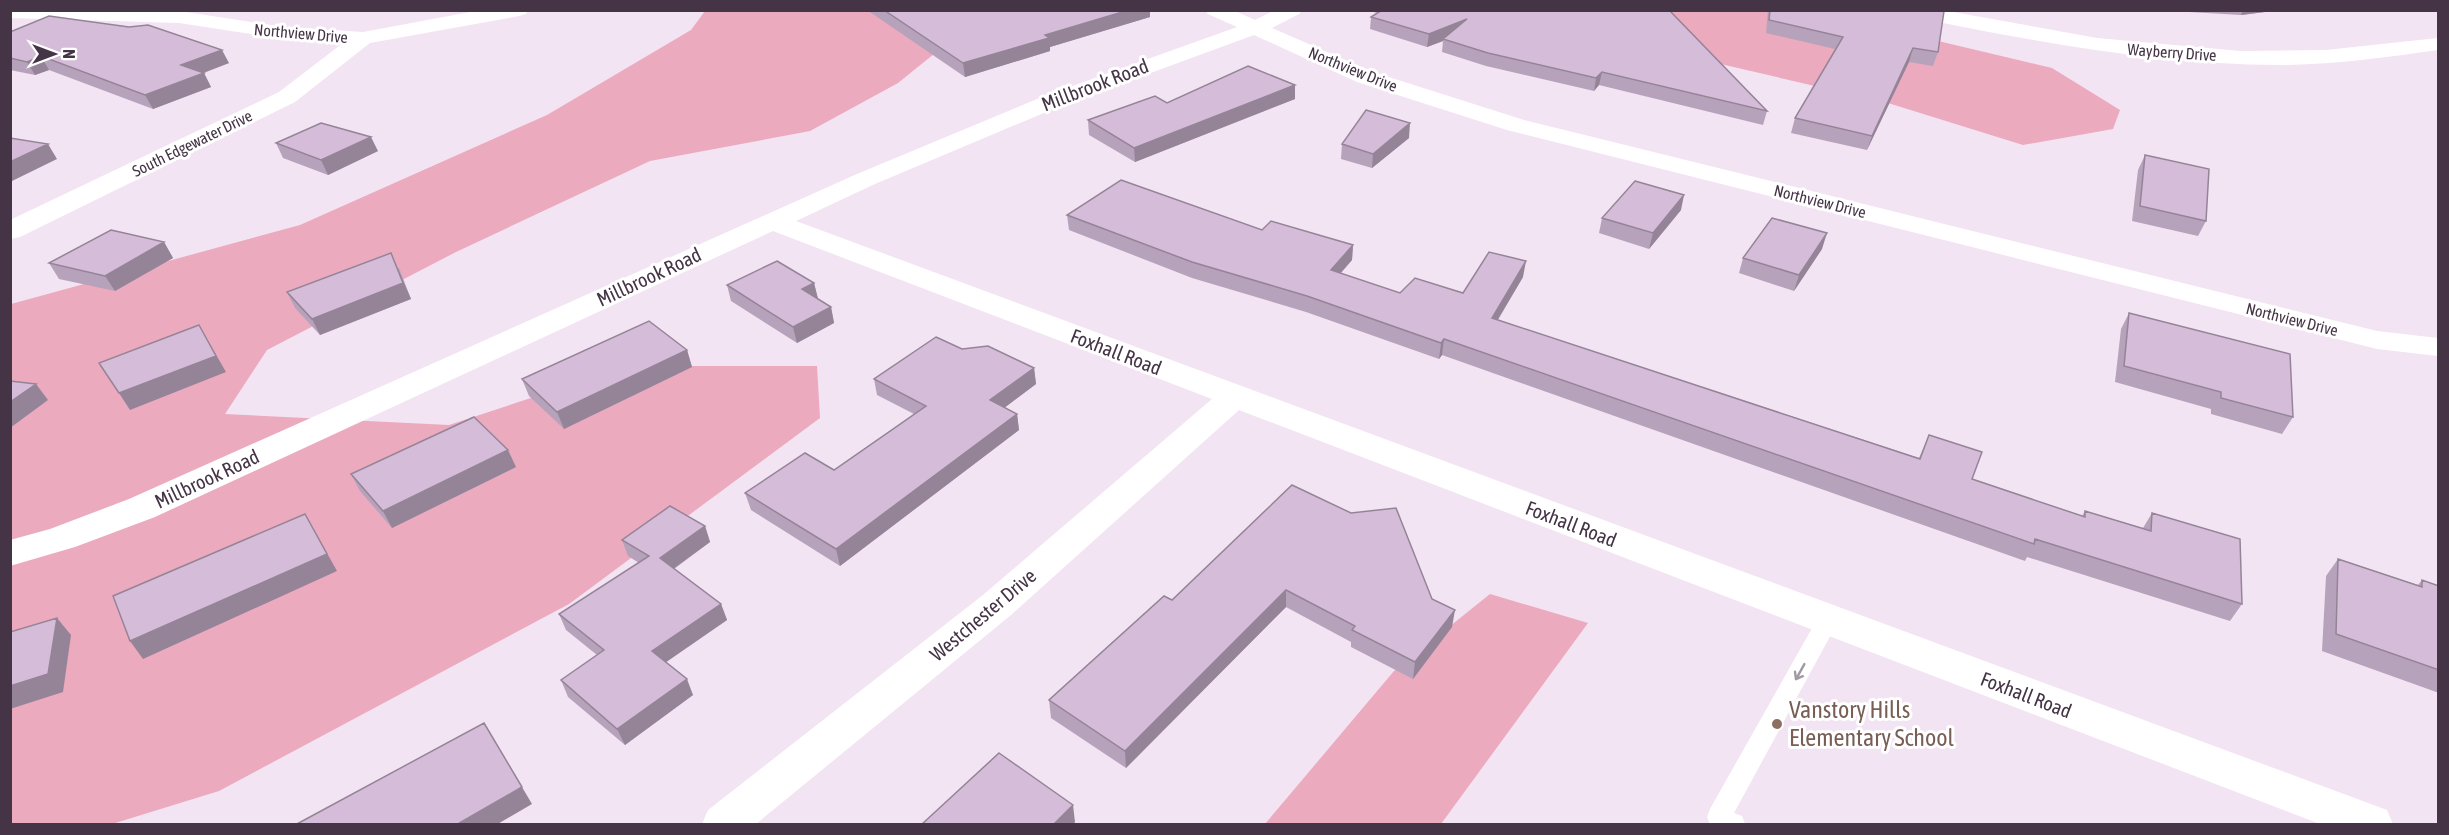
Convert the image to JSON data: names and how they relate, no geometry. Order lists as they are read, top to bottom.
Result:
{
  "streets": {
    "street": [
      "Northview Drive",
      "Wayberry Drive",
      "Millbrook Road",
      "South Edgewater Drive",
      "Foxhall Road",
      "Westchester Drive"
    ]
  },
  "crossings": [
    ["Northview Drive", "Millbrook Road"],
    ["Northview Drive", "South Edgewater Drive"],
    ["Millbrook Road", "Foxhall Road"],
    ["Foxhall Road", "Westchester Drive"]
  ],
  "places": ["Vanstory Hills Elementary School"],
  "north": "right"
}
